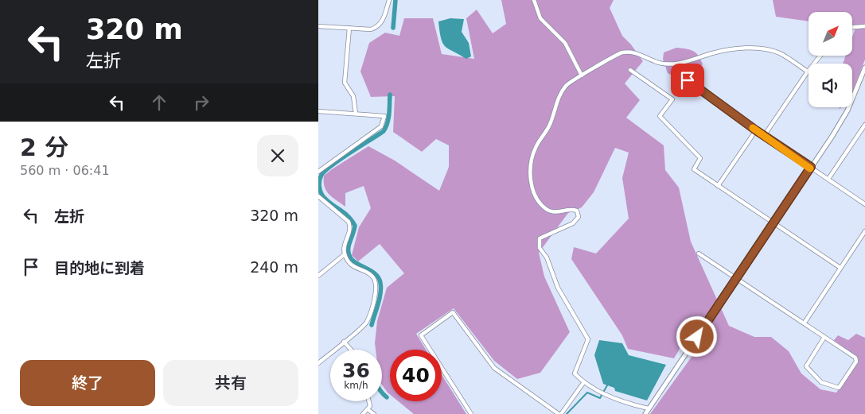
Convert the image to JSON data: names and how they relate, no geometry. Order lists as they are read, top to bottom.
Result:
{
  "north": "top right",
  "page": {
    "turn": ["320 m", "左折"],
    "heading": ["2 分", "560 m · 06:41"],
    "list": [
      {
        "name": "左折",
        "value": "320 m"
      },
      {
        "name": "目的地に到着",
        "value": "240 m"
      }
    ],
    "speed": "36 km/h",
    "limit": "40",
    "buttons": ["終了", "共有"]
  }
}
